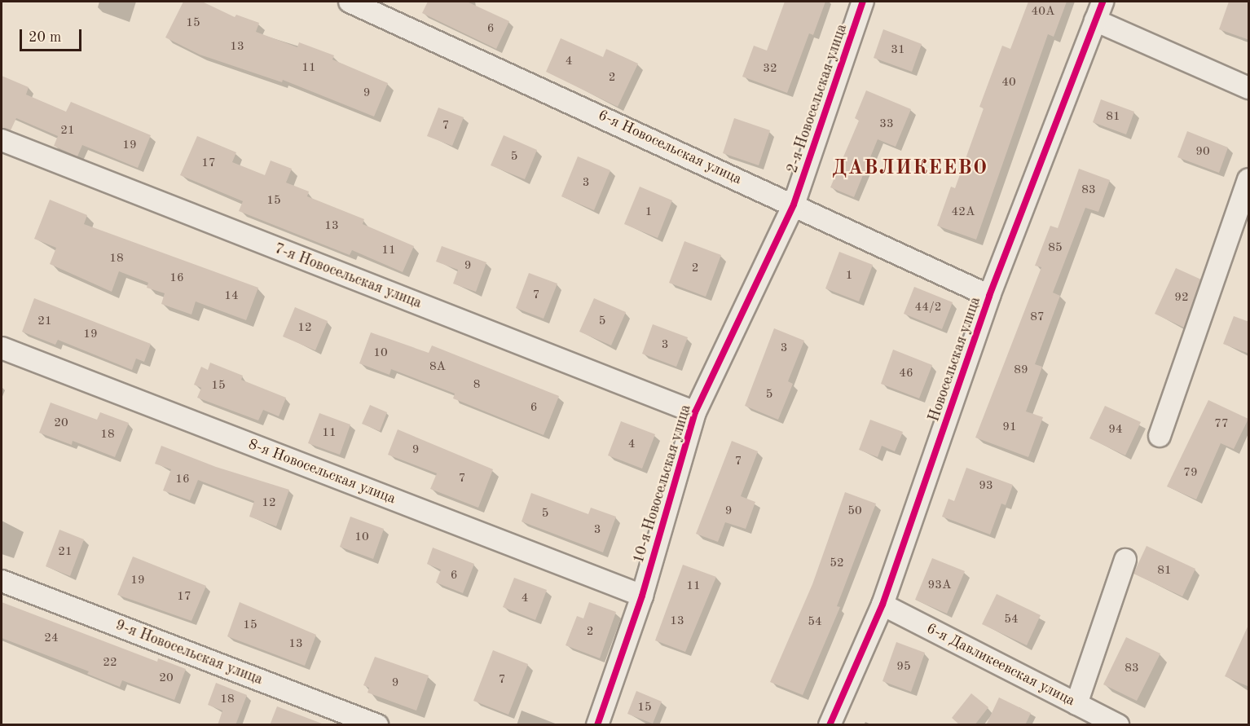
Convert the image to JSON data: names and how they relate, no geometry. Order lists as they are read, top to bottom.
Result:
{
  "streets": {
    "street": [
      "2-я Новосельская улица",
      "6-я Новосельская улица",
      "7-я Новосельская улица",
      "Новосельская улица",
      "8-я Новосельская улица",
      "10-я Новосельская улица",
      "9-я Новосельская улица",
      "6-я Давликеевская улица"
    ]
  },
  "crossings": [
    ["2-я Новосельская улица", "6-я Новосельская улица"],
    ["2-я Новосельская улица", "10-я Новосельская улица"],
    ["6-я Новосельская улица", "Новосельская улица"],
    ["6-я Новосельская улица", "10-я Новосельская улица"],
    ["7-я Новосельская улица", "10-я Новосельская улица"],
    ["Новосельская улица", "6-я Давликеевская улица"],
    ["8-я Новосельская улица", "10-я Новосельская улица"]
  ],
  "districts": ["ДАВЛИКЕЕВО"],
  "house_numbers": [
    "40А",
    "15",
    "6",
    "13",
    "31",
    "4",
    "11",
    "32",
    "2",
    "40",
    "9",
    "81",
    "33",
    "7",
    "21",
    "19",
    "90",
    "5",
    "17",
    "3",
    "83",
    "15",
    "1",
    "42А",
    "13",
    "85",
    "11",
    "18",
    "9",
    "2",
    "1",
    "16",
    "7",
    "14",
    "92",
    "44/2",
    "87",
    "21",
    "5",
    "12",
    "19",
    "3",
    "3",
    "10",
    "8А",
    "89",
    "46",
    "8",
    "15",
    "5",
    "6",
    "20",
    "77",
    "91",
    "94",
    "11",
    "18",
    "4",
    "9",
    "7",
    "79",
    "7",
    "16",
    "93",
    "12",
    "9",
    "50",
    "5",
    "3",
    "10",
    "21",
    "52",
    "81",
    "6",
    "19",
    "93А",
    "11",
    "17",
    "4",
    "54",
    "13",
    "54",
    "15",
    "2",
    "24",
    "13",
    "22",
    "95",
    "83",
    "20",
    "7",
    "9",
    "18",
    "15"
  ],
  "scale_bar": "20 m"
}
